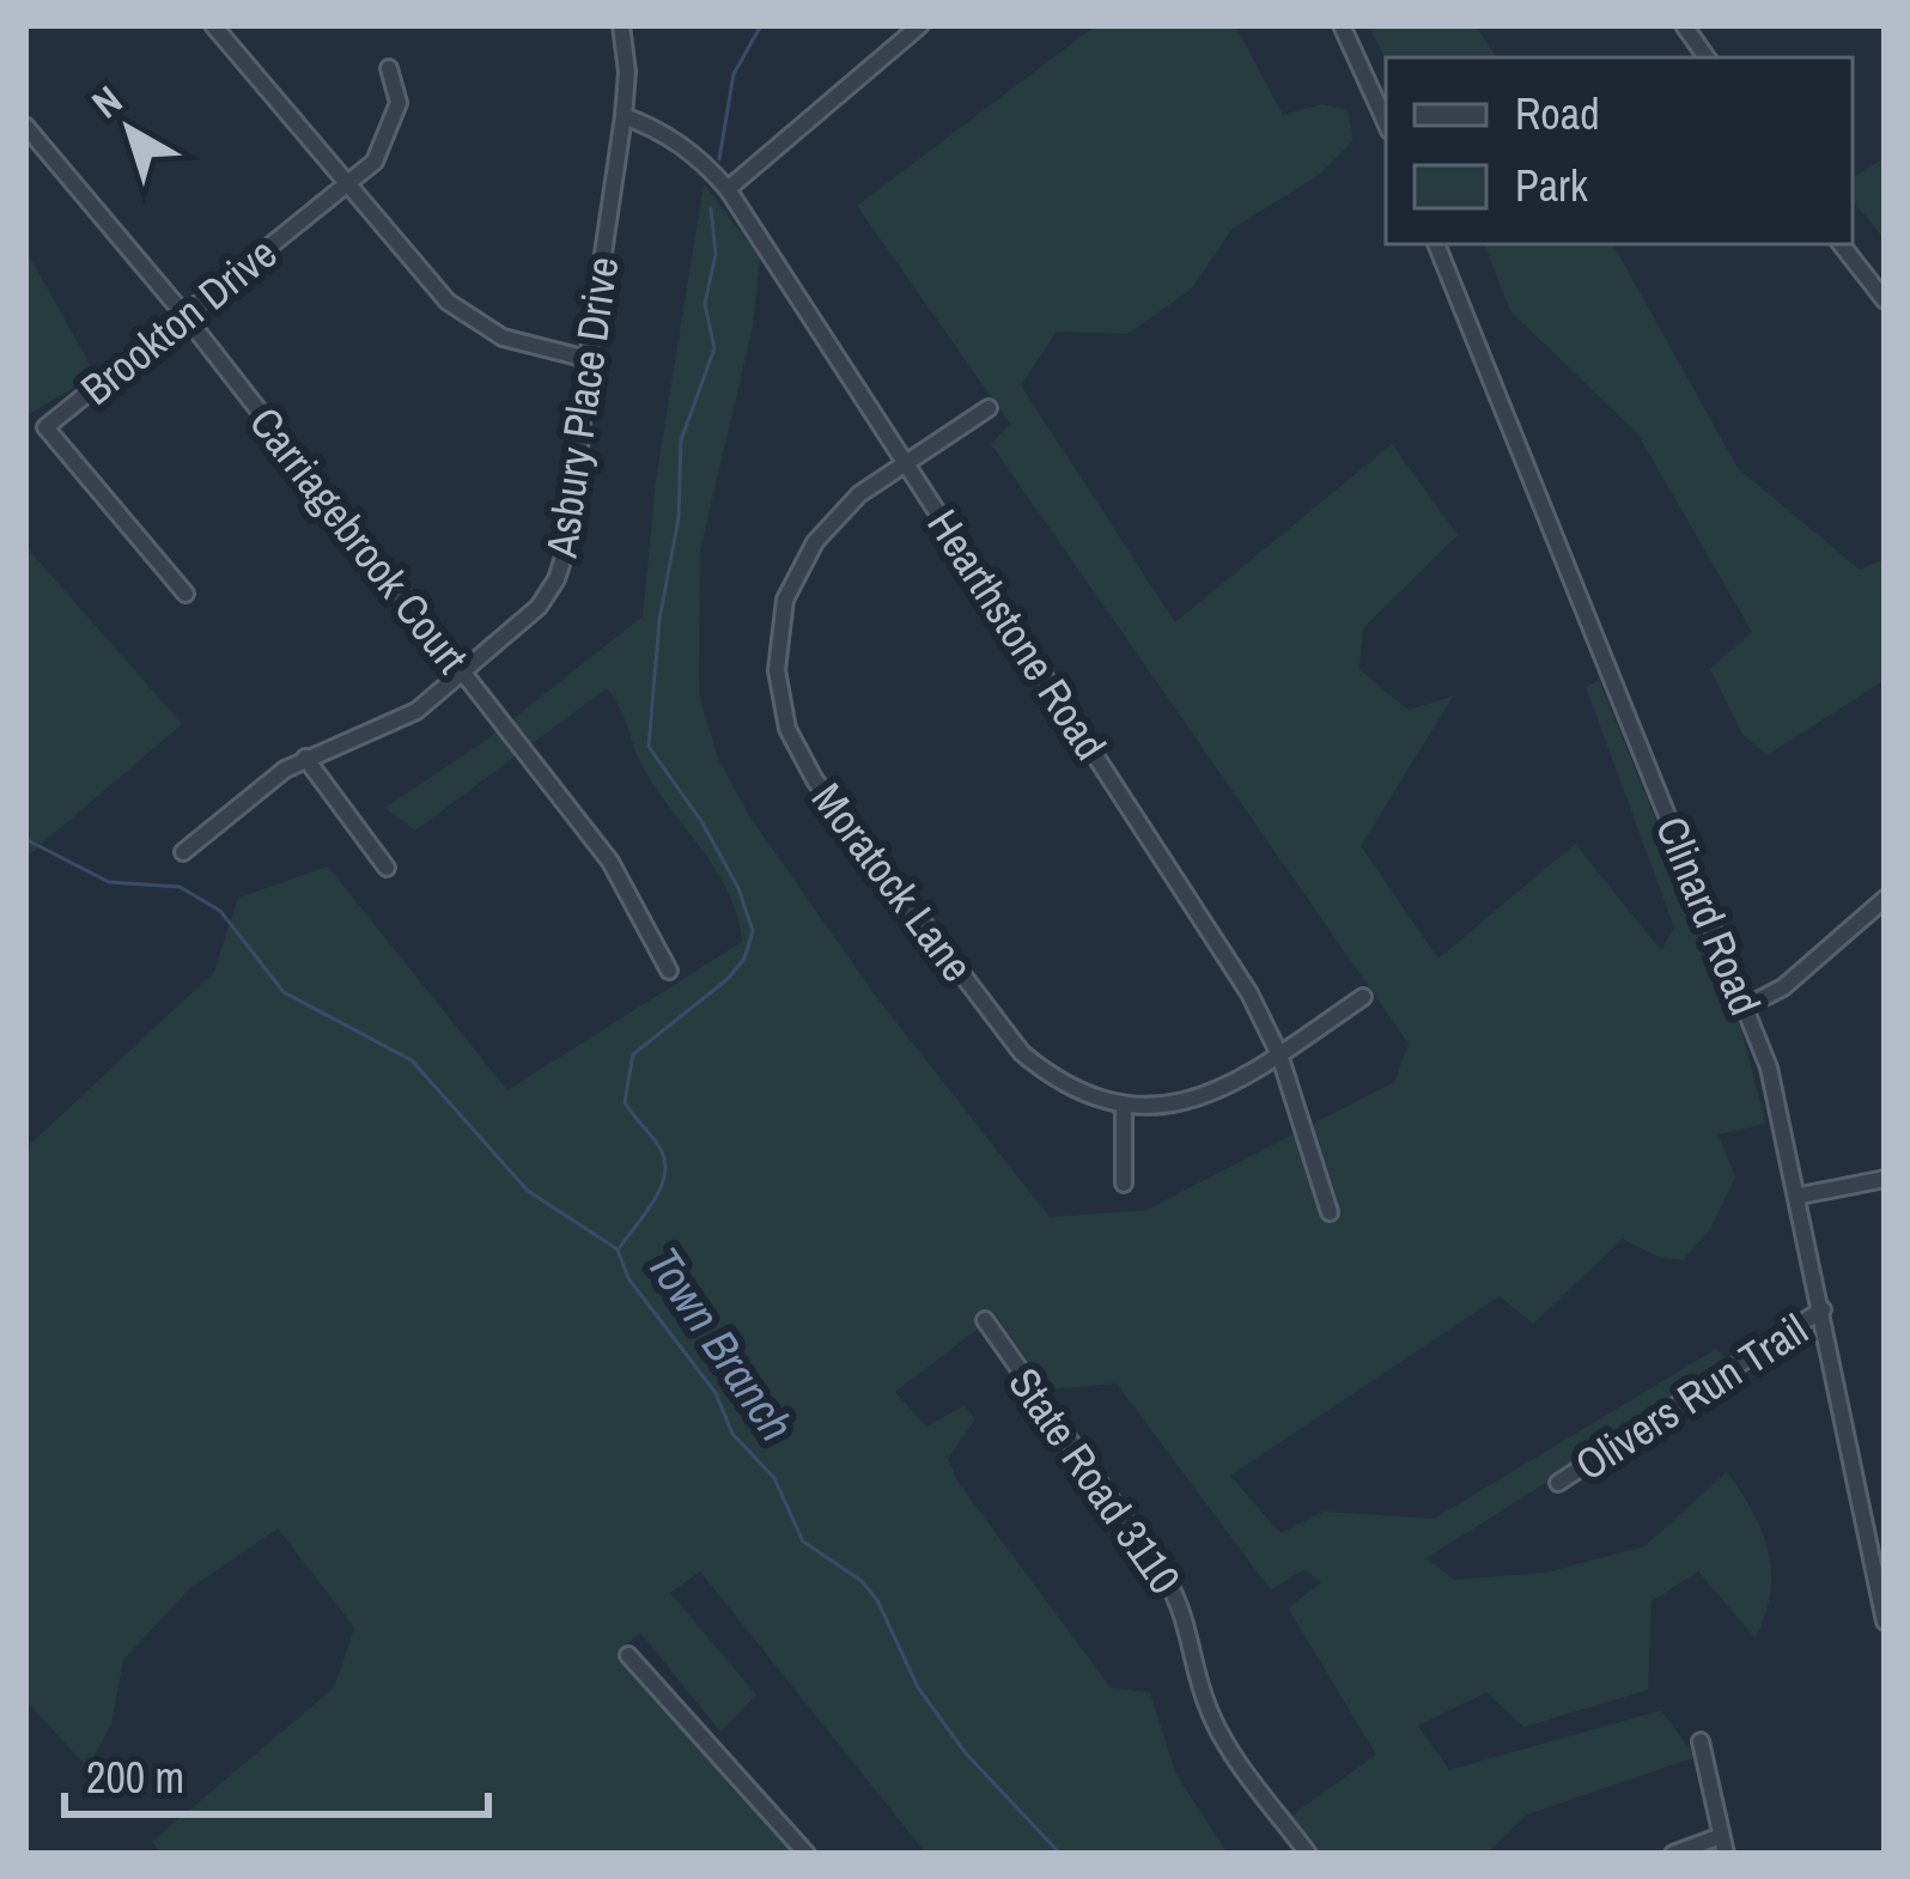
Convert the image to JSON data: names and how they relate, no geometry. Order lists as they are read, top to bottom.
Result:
{
  "streets": {
    "street": [
      "Brookton Drive",
      "Asbury Place Drive",
      "Carriagebrook Court",
      "Hearthstone Road",
      "Moratock Lane",
      "Clinard Road",
      "Olivers Run Trail",
      "State Road 3110"
    ]
  },
  "crossings": [
    ["Brookton Drive", "Carriagebrook Court"],
    ["Asbury Place Drive", "Carriagebrook Court"],
    ["Asbury Place Drive", "Hearthstone Road"],
    ["Hearthstone Road", "Moratock Lane"],
    ["Clinard Road", "Olivers Run Trail"]
  ],
  "water": ["Town Branch"],
  "legend": ["Road", "Park"],
  "scale_bar": "200 m",
  "north": "top left"
}
